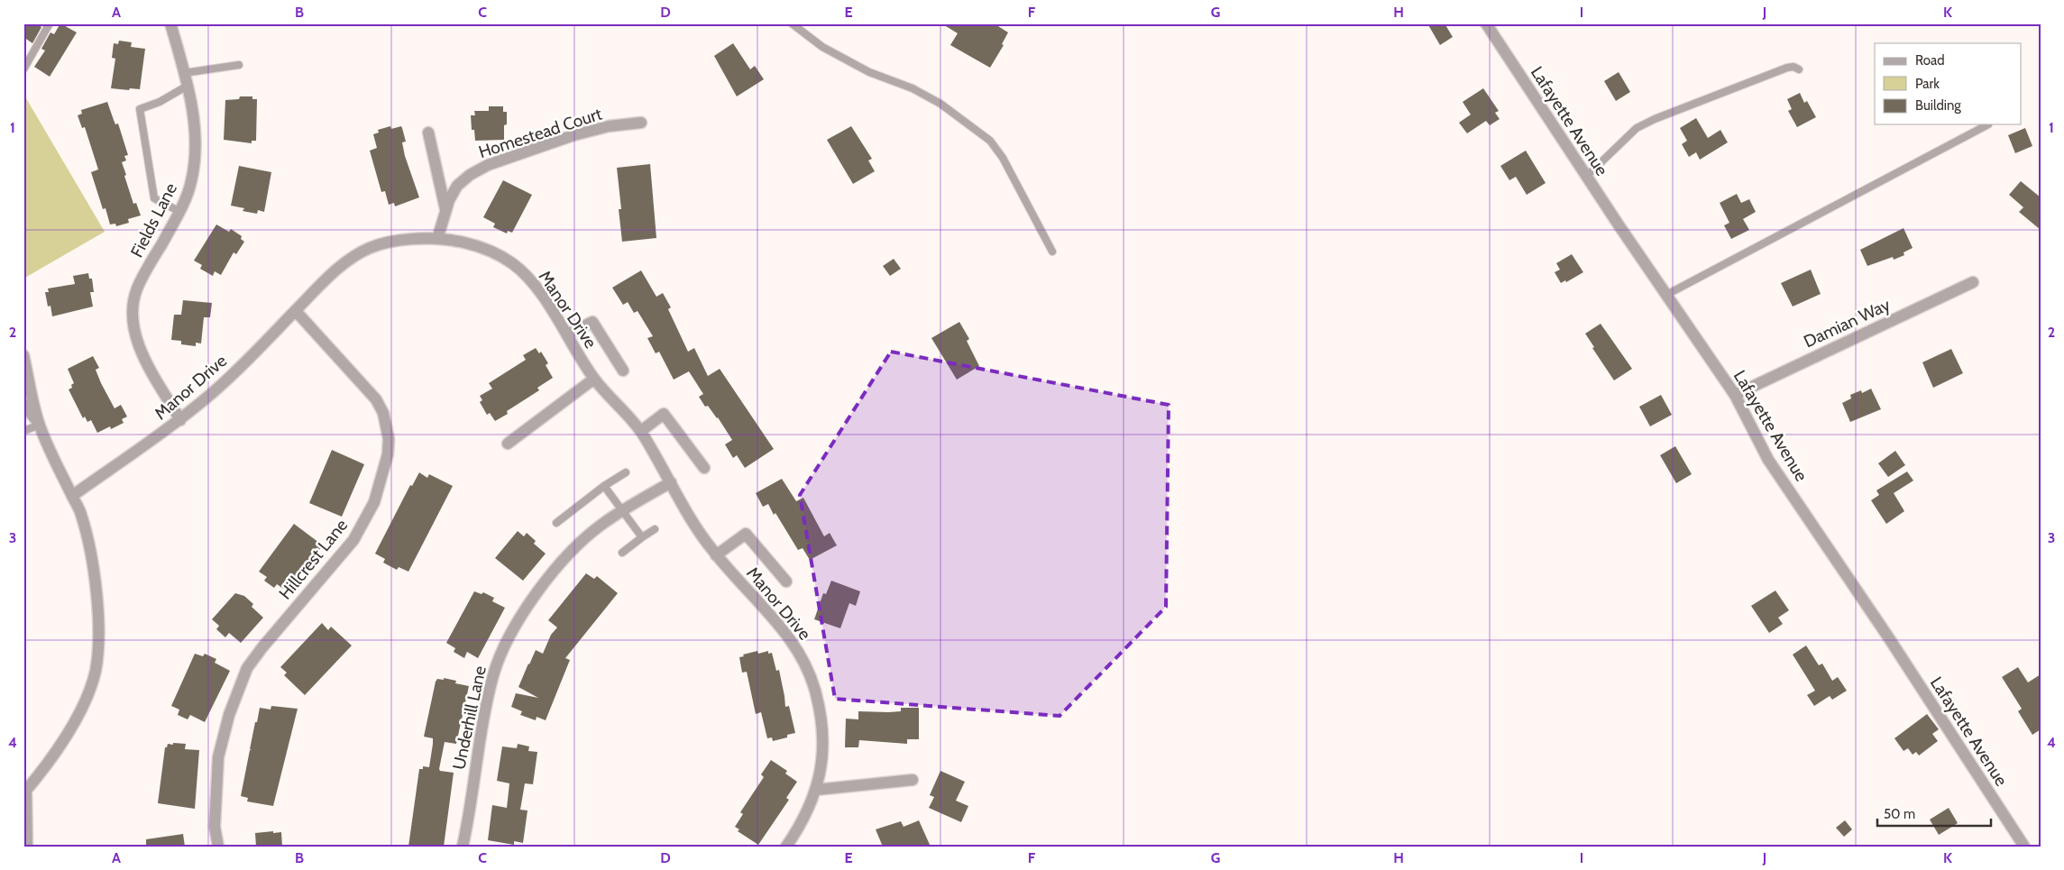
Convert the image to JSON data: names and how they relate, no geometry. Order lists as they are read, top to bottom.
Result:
{
  "streets": {
    "street": [
      "Lafayette Avenue",
      "Homestead Court",
      "Fields Lane",
      "Manor Drive",
      "Damian Way",
      "Hillcrest Lane",
      "Underhill Lane"
    ]
  },
  "crossings": [
    ["Lafayette Avenue", "Damian Way"],
    ["Homestead Court", "Manor Drive"],
    ["Fields Lane", "Manor Drive"],
    ["Manor Drive", "Hillcrest Lane"],
    ["Manor Drive", "Underhill Lane"]
  ],
  "legend": ["Road", "Park", "Building"],
  "scale_bar": "50 m",
  "grid": {
    "columns": [
      "A",
      "B",
      "C",
      "D",
      "E",
      "F",
      "G",
      "H",
      "I",
      "J",
      "K"
    ],
    "rows": [
      "1",
      "2",
      "3",
      "4"
    ]
  }
}
